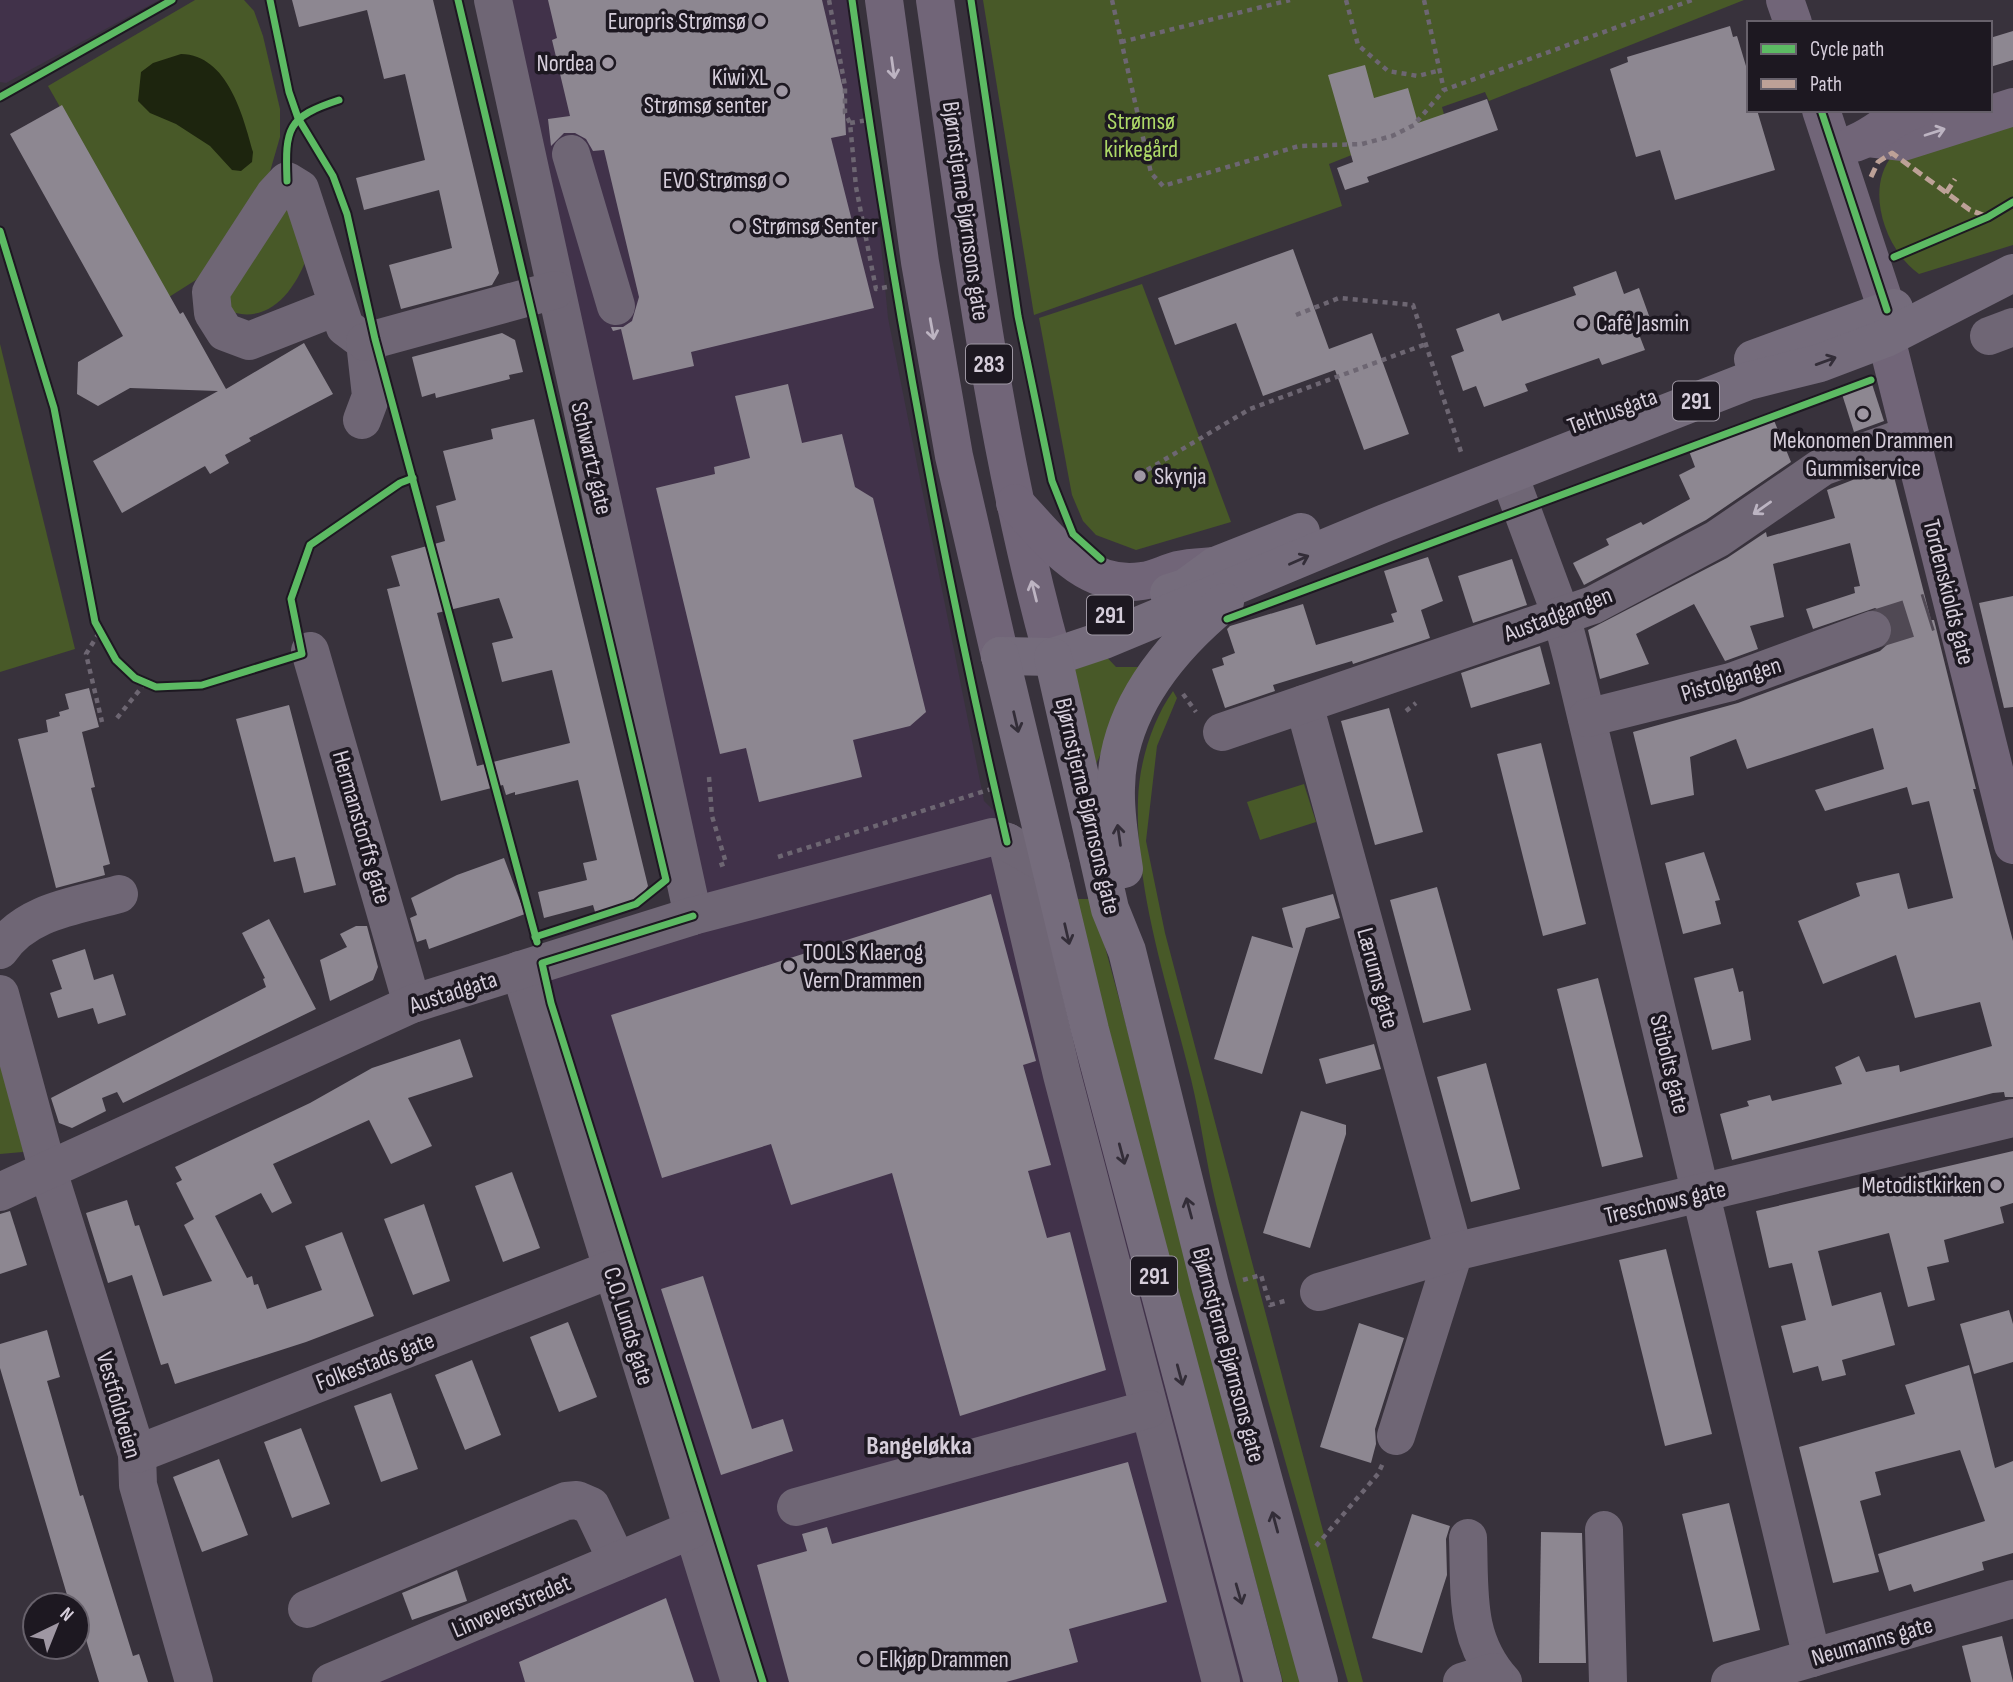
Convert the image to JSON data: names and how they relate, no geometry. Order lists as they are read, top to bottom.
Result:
{
  "streets": {
    "highway": ["Bjørnstjerne Bjørnsons gate", "291", "Telthusgata"],
    "main road": ["283", "Tordenskiolds gate"],
    "street": [
      "Schwartz gate",
      "Austadgangen",
      "Pistolgangen",
      "Hermanstorffs gate",
      "Lærums gate",
      "Austadgata",
      "Stibolts gate",
      "Treschows gate",
      "C.O. Lunds gate",
      "Folkestads gate",
      "Vestfoldveien",
      "Linveverstredet",
      "Neumanns gate"
    ]
  },
  "crossings": [
    ["Bjørnstjerne Bjørnsons gate", "Telthusgata"],
    ["Bjørnstjerne Bjørnsons gate", "Austadgata"],
    ["Telthusgata", "Tordenskiolds gate"],
    ["Telthusgata", "Stibolts gate"],
    ["Schwartz gate", "Austadgata"],
    ["Tordenskiolds gate", "Austadgangen"],
    ["Austadgangen", "Lærums gate"],
    ["Austadgangen", "Stibolts gate"],
    ["Pistolgangen", "Stibolts gate"],
    ["Hermanstorffs gate", "Austadgata"],
    ["Lærums gate", "Treschows gate"],
    ["Austadgata", "C.O. Lunds gate"],
    ["Austadgata", "Vestfoldveien"],
    ["Stibolts gate", "Treschows gate"],
    ["Stibolts gate", "Neumanns gate"],
    ["C.O. Lunds gate", "Folkestads gate"],
    ["C.O. Lunds gate", "Linveverstredet"],
    ["Folkestads gate", "Vestfoldveien"]
  ],
  "one_way": ["Austadgangen"],
  "districts": ["Bangeløkka"],
  "parks": ["Strømsø kirkegård"],
  "places": [
    "Europris Strømsø",
    "Nordea",
    "Kiwi XL Strømsø senter",
    "EVO Strømsø",
    "Strømsø Senter",
    "Café Jasmin",
    "Mekonomen Drammen Gummiservice",
    "Skynja",
    "TOOLS Klaer og Vern Drammen",
    "Metodistkirken",
    "Elkjøp Drammen"
  ],
  "legend": ["Cycle path", "Path"],
  "north": "top right"
}
